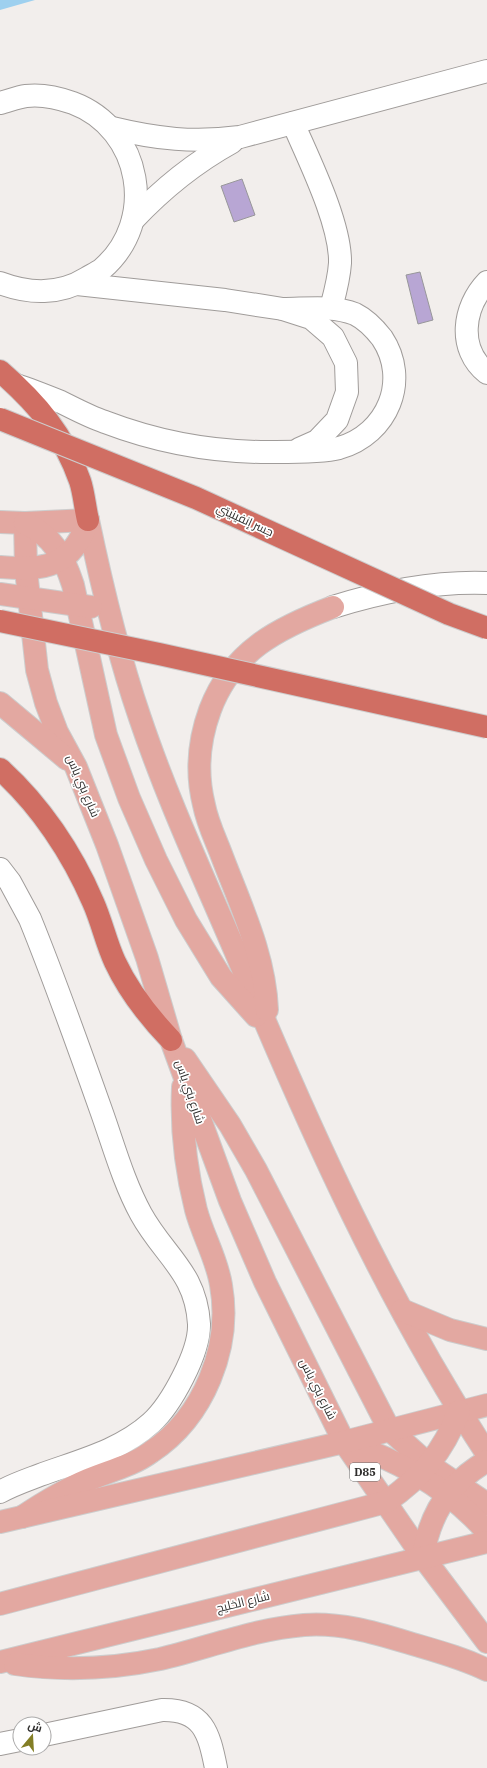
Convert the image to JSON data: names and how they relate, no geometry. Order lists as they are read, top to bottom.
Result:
{
  "streets": {
    "highway": ["جسر إنفينيتي"],
    "main road": ["شارع بني ياس", "D85", "شارع الخليج"]
  },
  "crossings": [
    ["شارع بني ياس", "شارع الخليج"]
  ],
  "north": "top"
}
